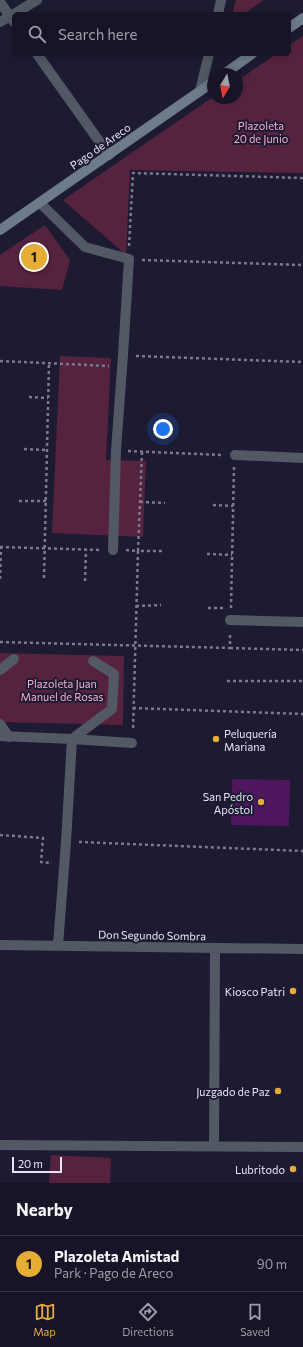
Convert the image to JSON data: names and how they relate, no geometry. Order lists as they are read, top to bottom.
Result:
{
  "streets": {
    "street": ["Pago de Areco", "Don Segundo Sombra"]
  },
  "parks": ["Plazoleta 20 de Junio", "Plazoleta Juan Manuel de Rosas"],
  "places": [
    "Peluquería Mariana",
    "San Pedro Apóstol",
    "Kiosco Patri",
    "Juzgado de Paz",
    "Lubritodo"
  ],
  "scale_bar": "20 m",
  "north": "bottom",
  "page": {
    "search": "Search here",
    "pins": "1",
    "scale": "20 m",
    "heading": "Nearby",
    "list": [
      {
        "mark": "1",
        "name": "Plazoleta Amistad",
        "note": "Park · Pago de Areco",
        "value": "90 m"
      }
    ],
    "nav": ["Map", "Directions", "Saved"]
  }
}
